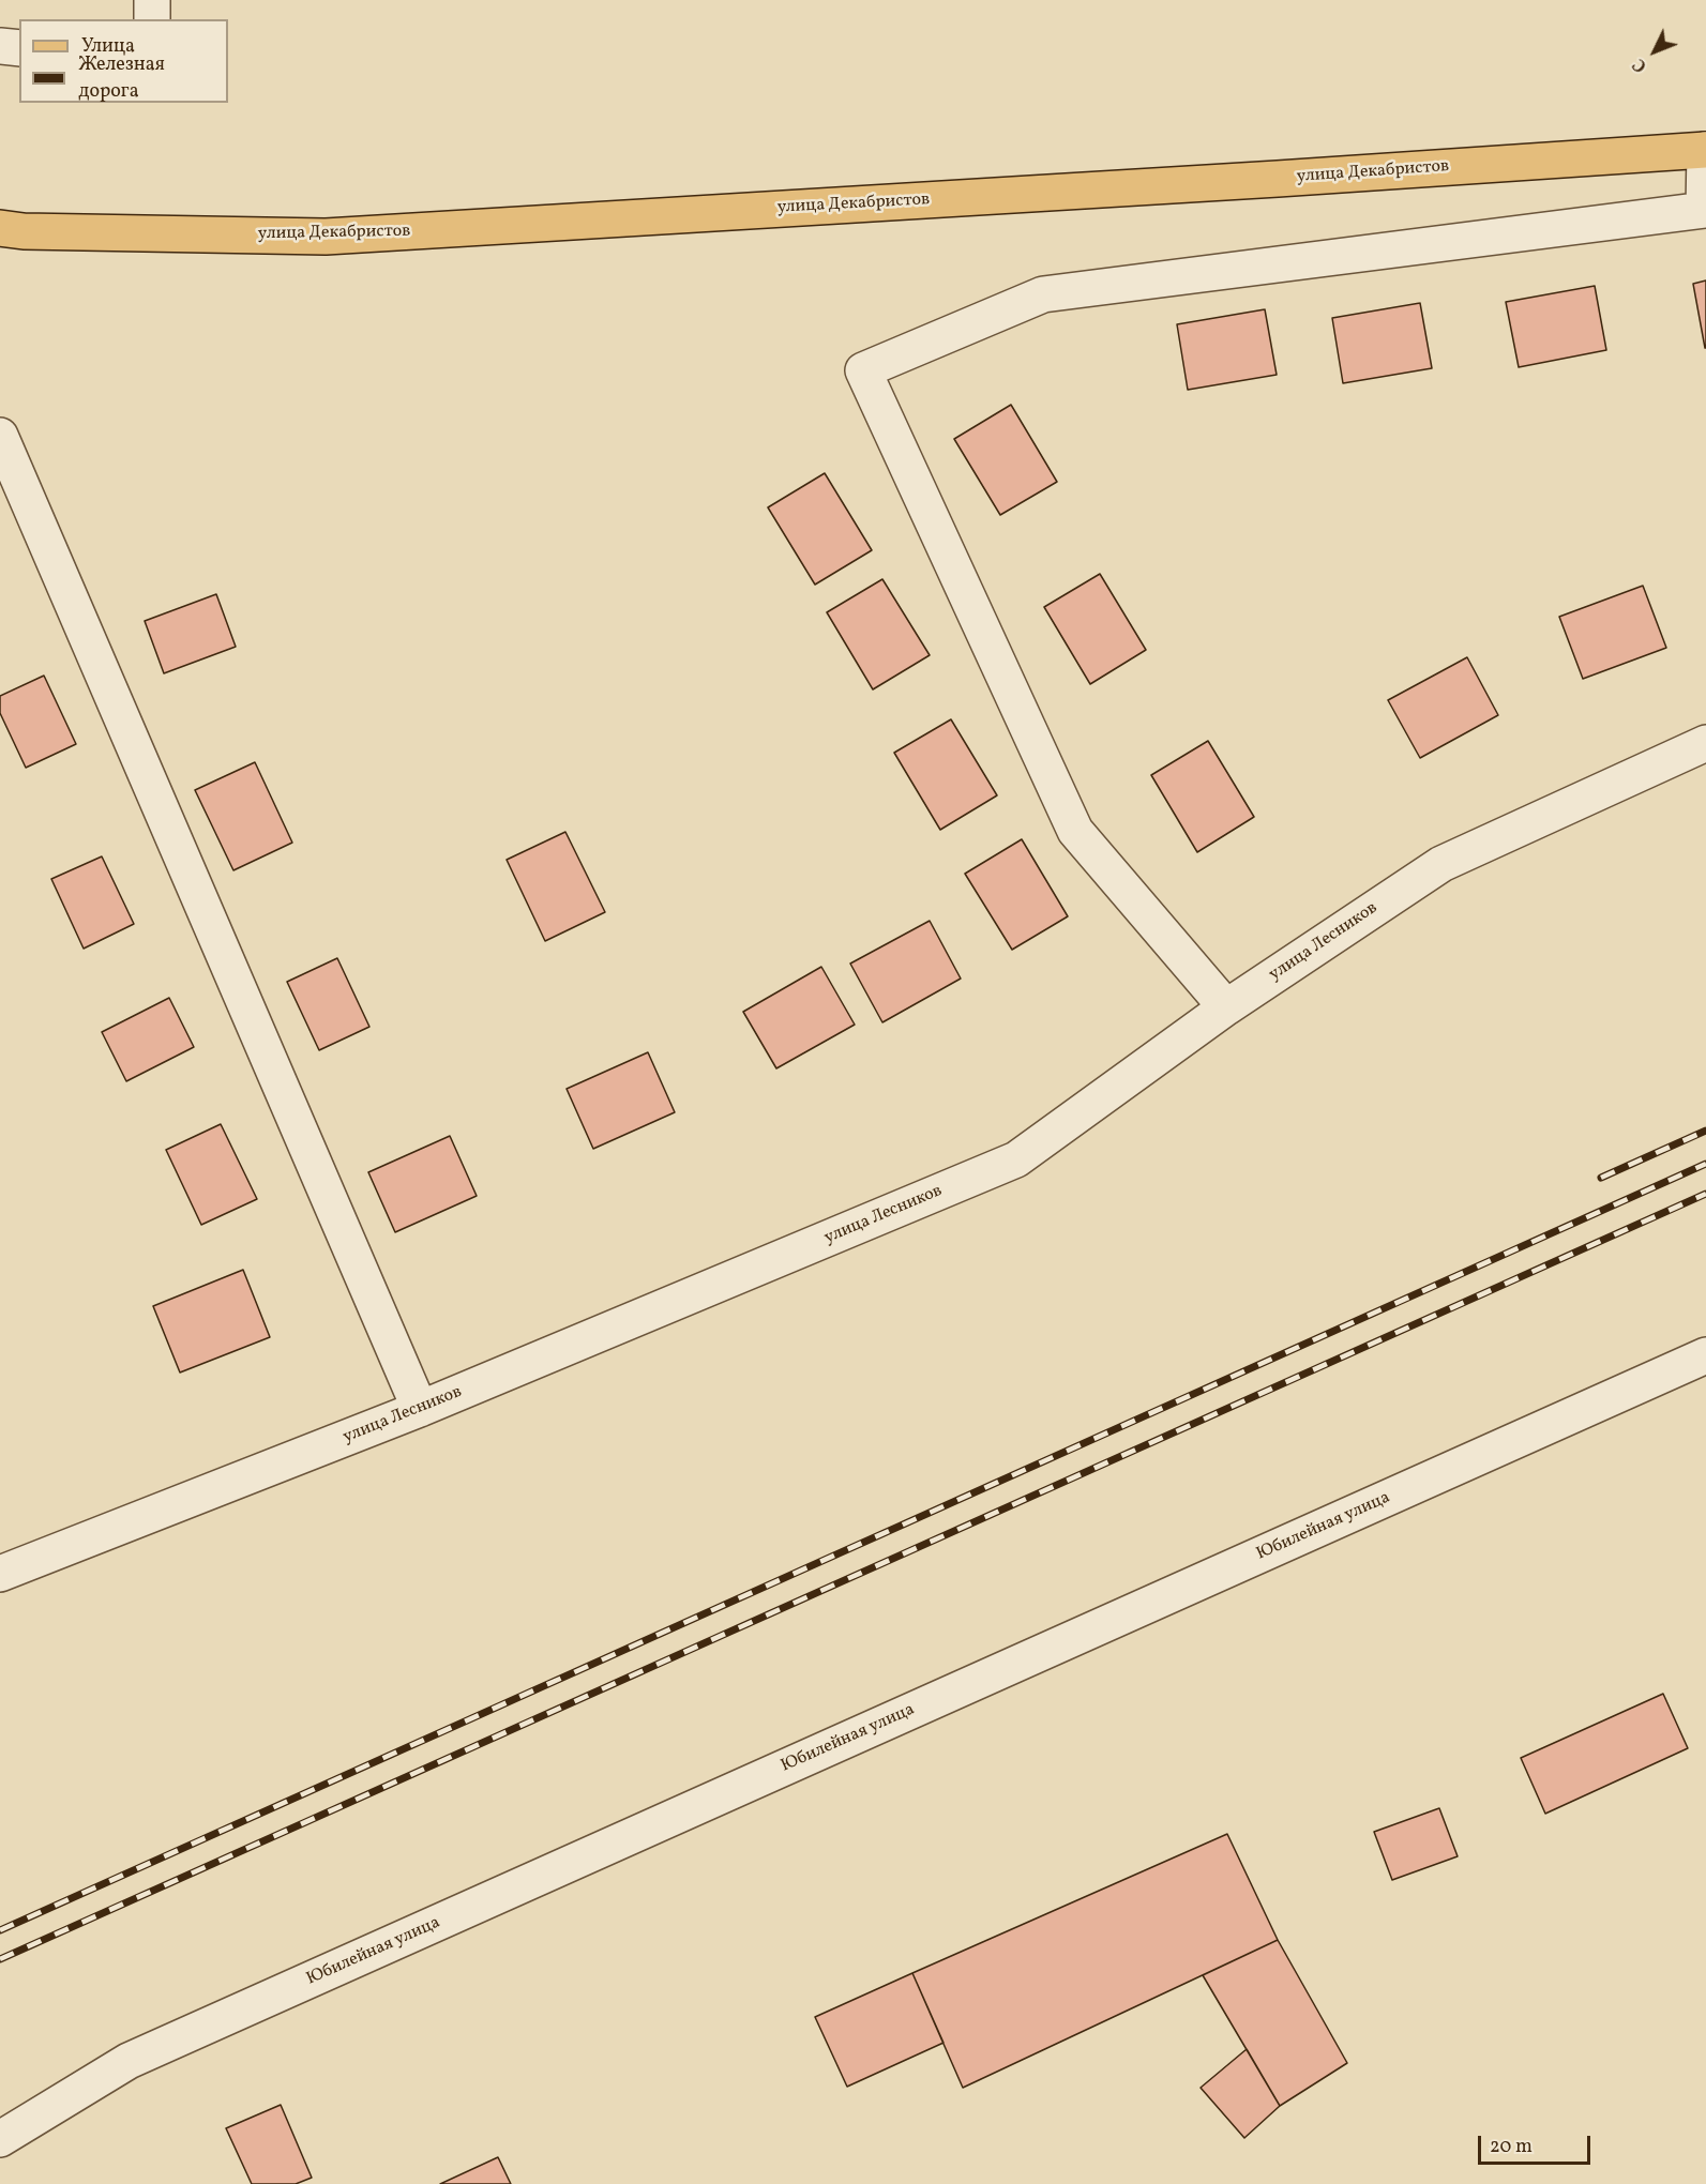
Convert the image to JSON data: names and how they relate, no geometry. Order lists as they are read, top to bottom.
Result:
{
  "streets": {
    "main road": ["улица Декабристов"],
    "street": ["улица Лесников", "Юбилейная улица"]
  },
  "legend": ["Улица", "Железная дорога"],
  "scale_bar": "20 m",
  "north": "bottom left"
}
